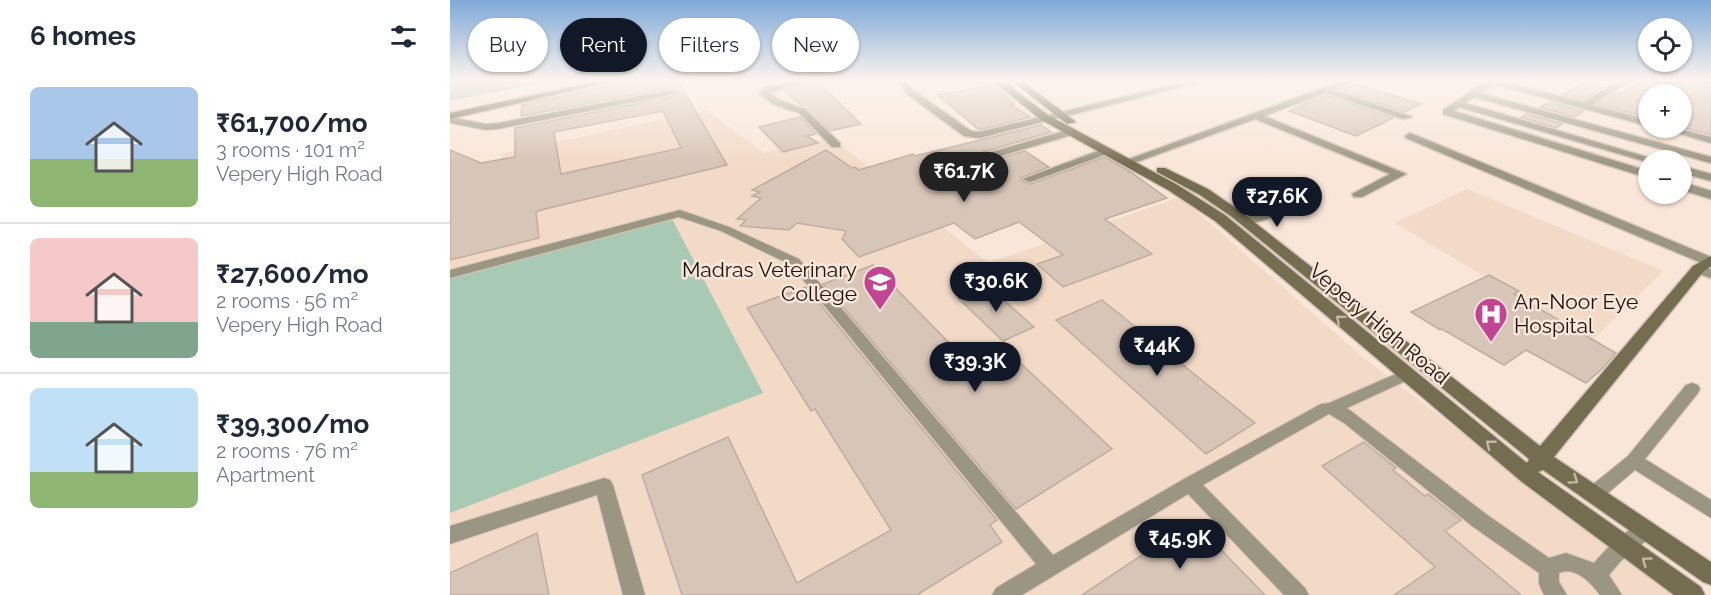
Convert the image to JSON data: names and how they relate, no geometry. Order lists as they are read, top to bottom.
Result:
{
  "streets": {
    "main road": ["Vepery High Road"]
  },
  "places": {
    "school or university": ["Madras Veterinary College"],
    "hospital": ["An-Noor Eye Hospital"]
  },
  "page": {
    "heading": "6 homes",
    "map_buttons": ["+", "−"],
    "chip": [
      "Buy",
      "Rent",
      "Filters",
      "New"
    ],
    "list": [
      {
        "name": "₹61,700/mo",
        "note": "3 rooms · 101 m² · Vepery High Road"
      },
      {
        "name": "₹27,600/mo",
        "note": "2 rooms · 56 m² · Vepery High Road"
      },
      {
        "name": "₹39,300/mo",
        "note": "2 rooms · 76 m² · Apartment"
      }
    ],
    "price": [
      "₹61.7K",
      "₹27.6K",
      "₹30.6K",
      "₹44K",
      "₹39.3K",
      "₹45.9K"
    ]
  }
}
